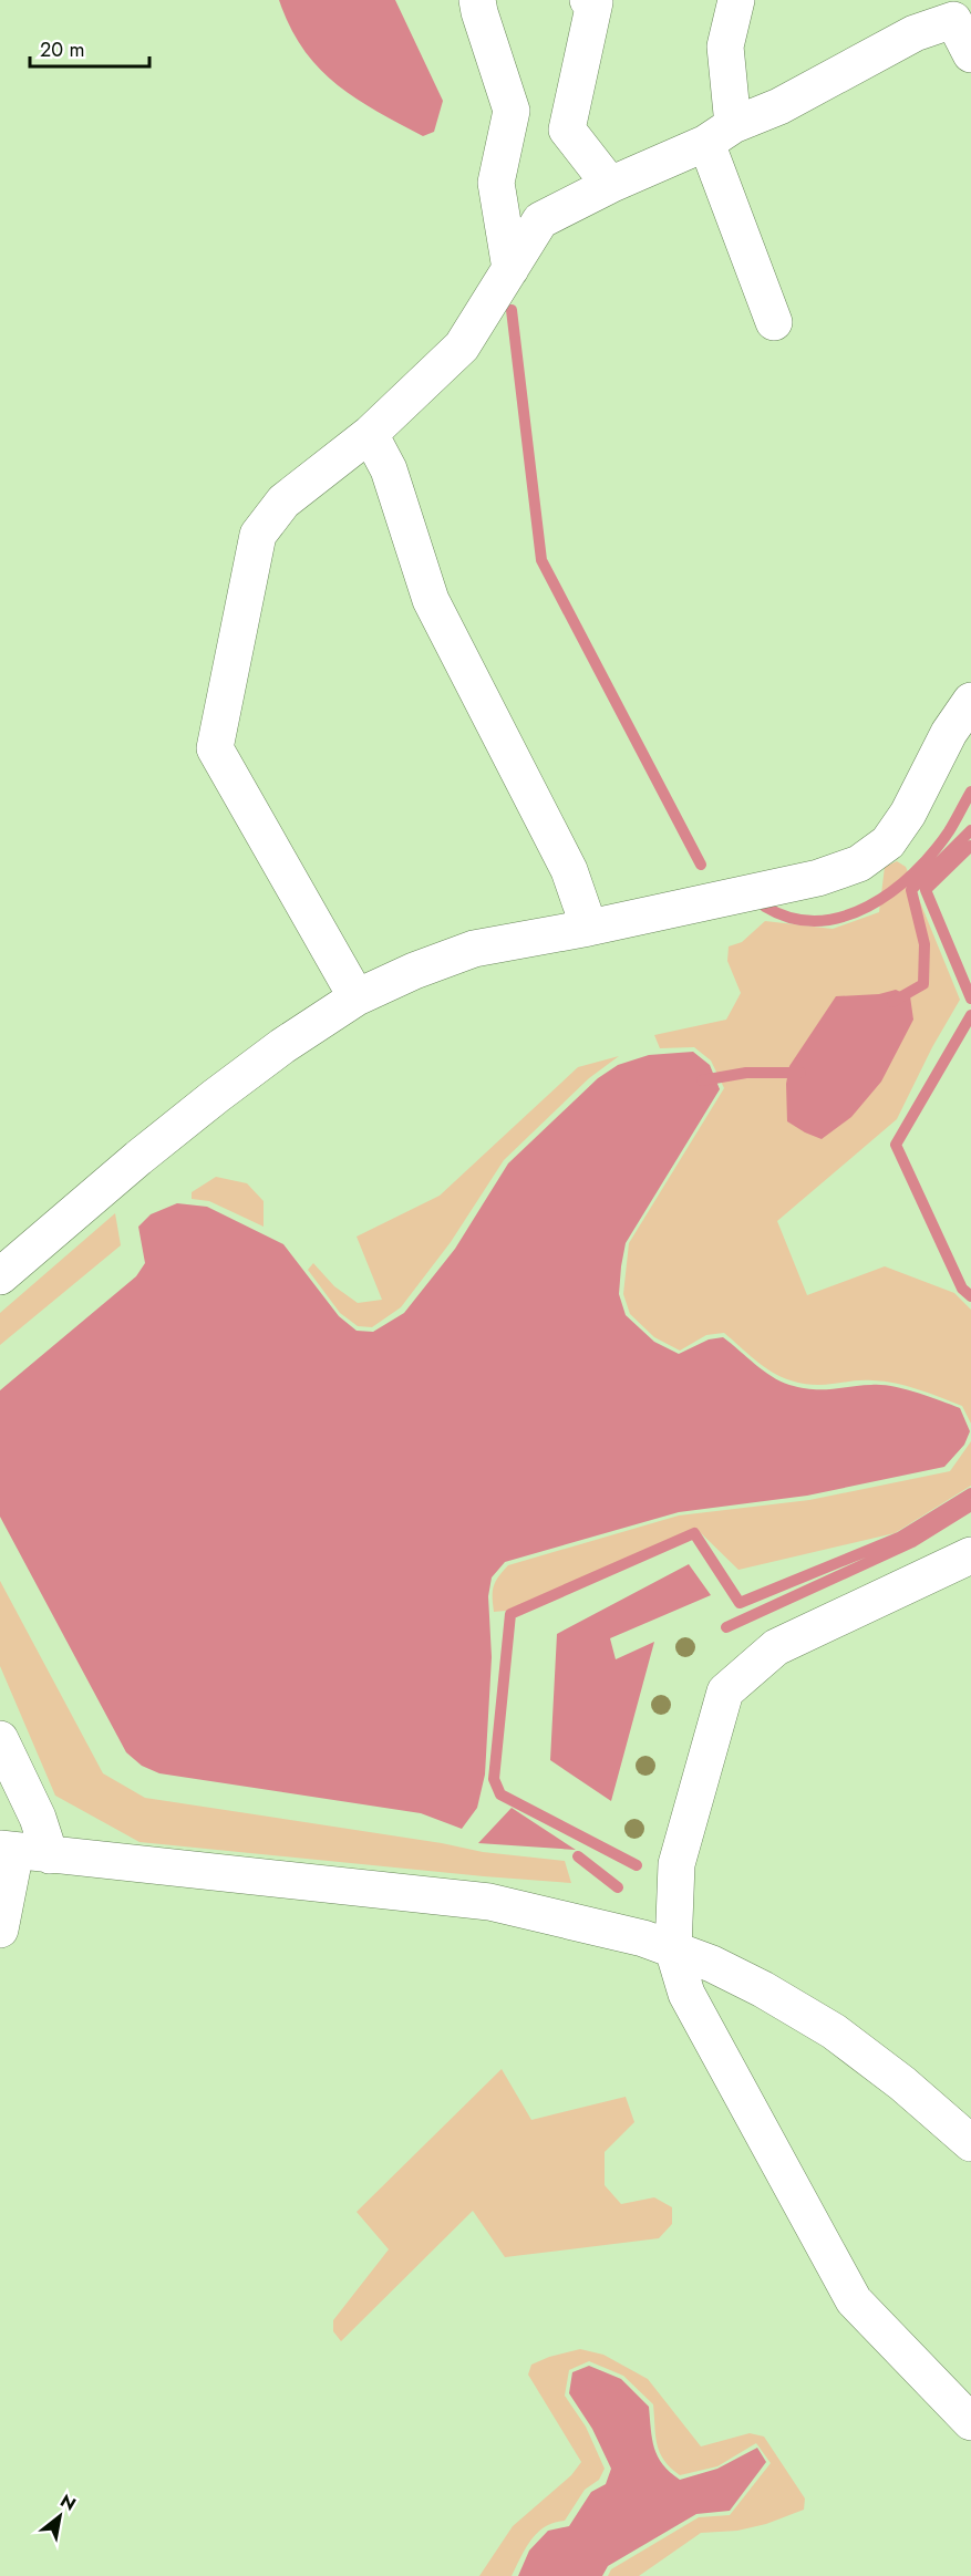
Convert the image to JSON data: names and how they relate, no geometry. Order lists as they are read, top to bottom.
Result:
{
  "scale_bar": "20 m",
  "north": "top right"
}
